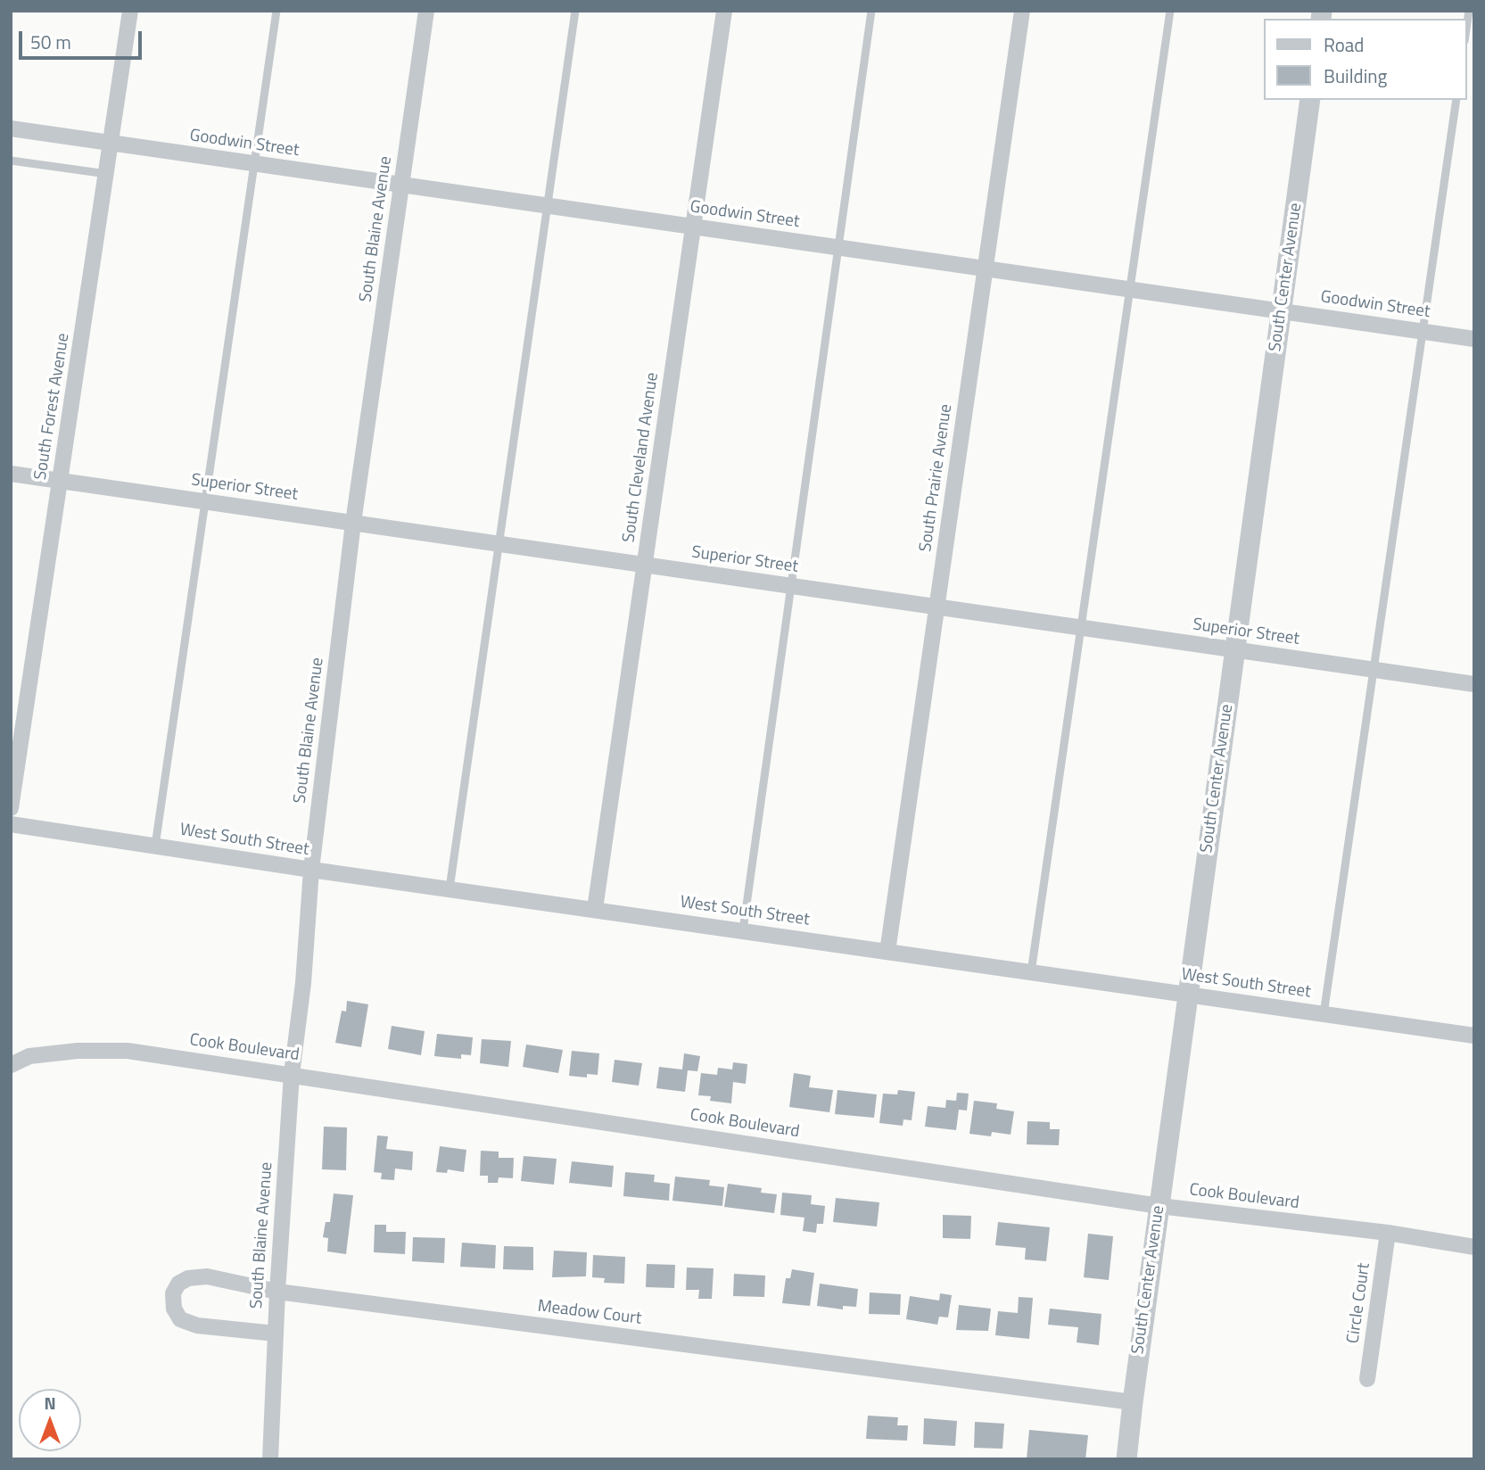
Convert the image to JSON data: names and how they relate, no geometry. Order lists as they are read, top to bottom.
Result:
{
  "streets": {
    "street": [
      "Goodwin Street",
      "South Blaine Avenue",
      "South Center Avenue",
      "South Forest Avenue",
      "South Cleveland Avenue",
      "South Prairie Avenue",
      "Superior Street",
      "West South Street",
      "Cook Boulevard",
      "Circle Court",
      "Meadow Court"
    ]
  },
  "crossings": [
    ["Goodwin Street", "South Blaine Avenue"],
    ["Goodwin Street", "South Center Avenue"],
    ["Goodwin Street", "South Forest Avenue"],
    ["Goodwin Street", "South Cleveland Avenue"],
    ["Goodwin Street", "South Prairie Avenue"],
    ["South Blaine Avenue", "Superior Street"],
    ["South Blaine Avenue", "West South Street"],
    ["South Blaine Avenue", "Cook Boulevard"],
    ["South Blaine Avenue", "Meadow Court"],
    ["South Center Avenue", "Superior Street"],
    ["South Center Avenue", "West South Street"],
    ["South Center Avenue", "Cook Boulevard"],
    ["South Center Avenue", "Meadow Court"],
    ["South Forest Avenue", "Superior Street"],
    ["South Cleveland Avenue", "Superior Street"],
    ["South Cleveland Avenue", "West South Street"],
    ["South Prairie Avenue", "Superior Street"],
    ["South Prairie Avenue", "West South Street"],
    ["Cook Boulevard", "Circle Court"]
  ],
  "legend": ["Road", "Building"],
  "scale_bar": "50 m",
  "north": "top"
}
